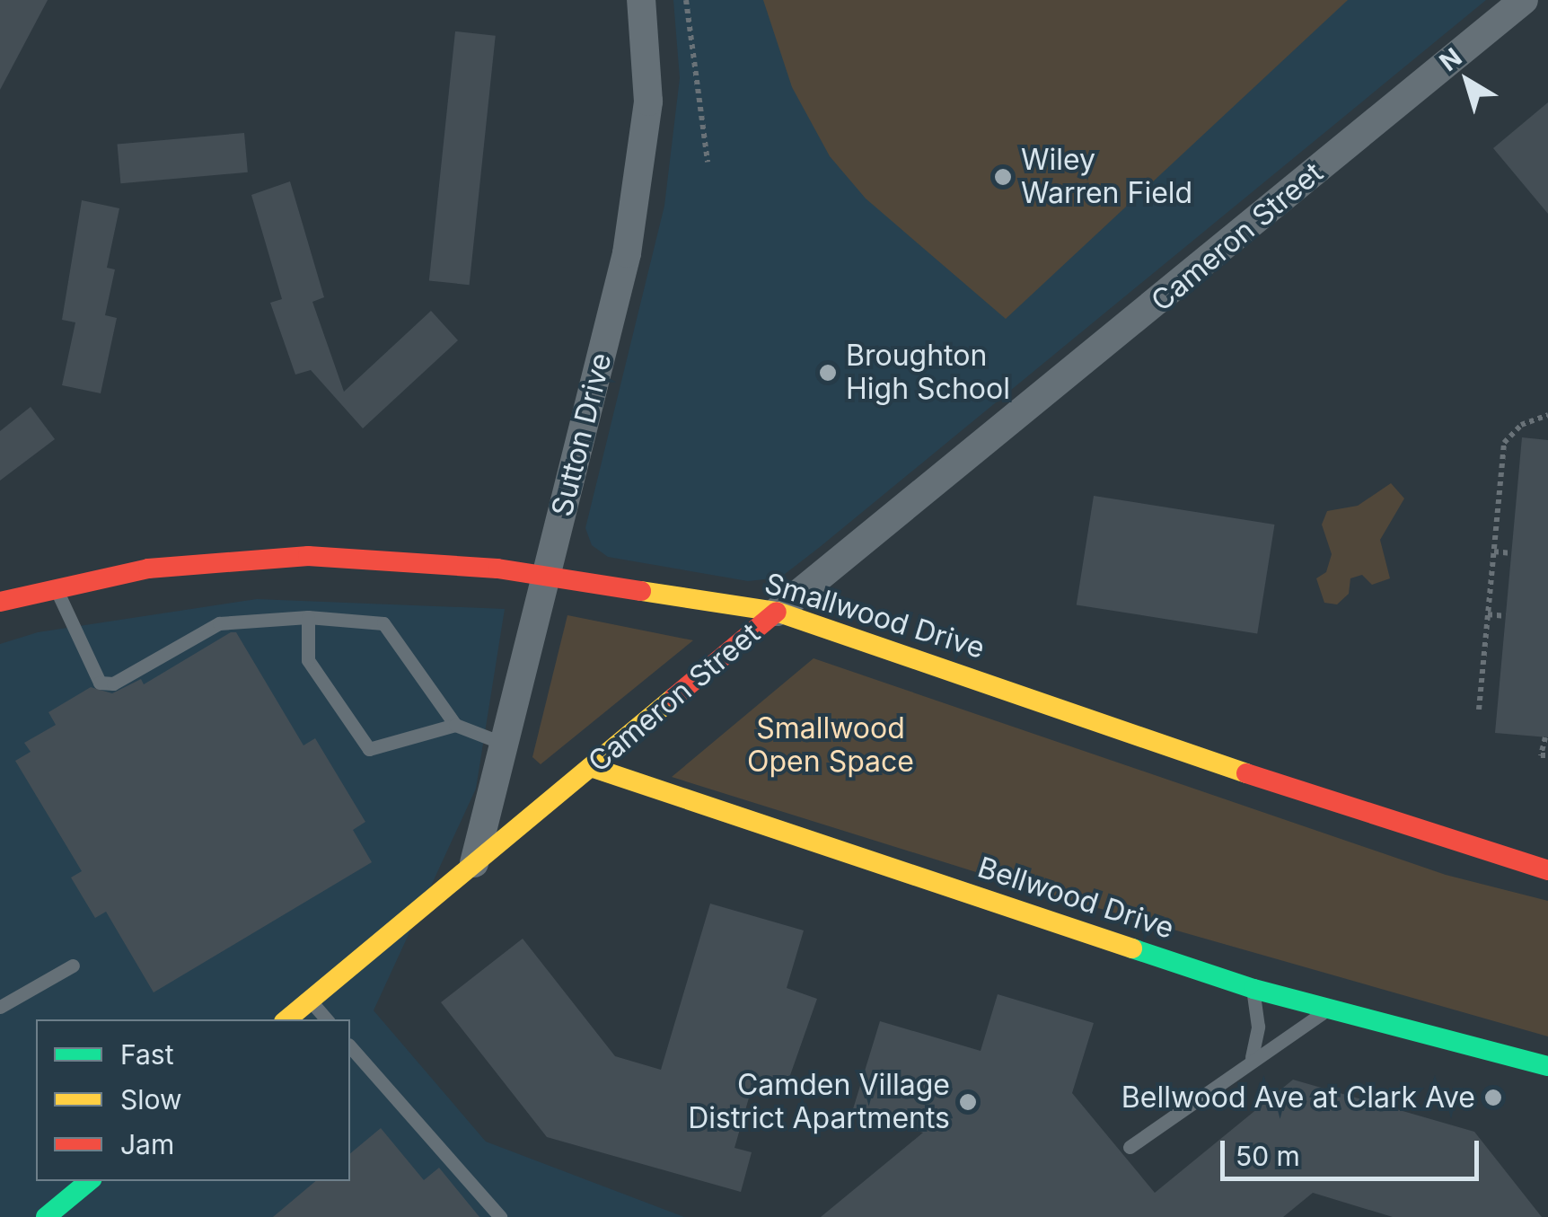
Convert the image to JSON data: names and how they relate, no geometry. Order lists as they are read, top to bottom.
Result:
{
  "streets": {
    "street": [
      "Cameron Street",
      "Sutton Drive",
      "Smallwood Drive",
      "Bellwood Drive"
    ]
  },
  "crossings": [
    ["Cameron Street", "Sutton Drive"],
    ["Cameron Street", "Smallwood Drive"],
    ["Cameron Street", "Bellwood Drive"],
    ["Sutton Drive", "Smallwood Drive"]
  ],
  "parks": ["Smallwood Open Space"],
  "places": [
    "Wiley Warren Field",
    "Broughton High School",
    "Bellwood Ave at Clark Ave",
    "Camden Village District Apartments"
  ],
  "legend": ["Fast", "Slow", "Jam"],
  "scale_bar": "50 m",
  "north": "top left"
}
